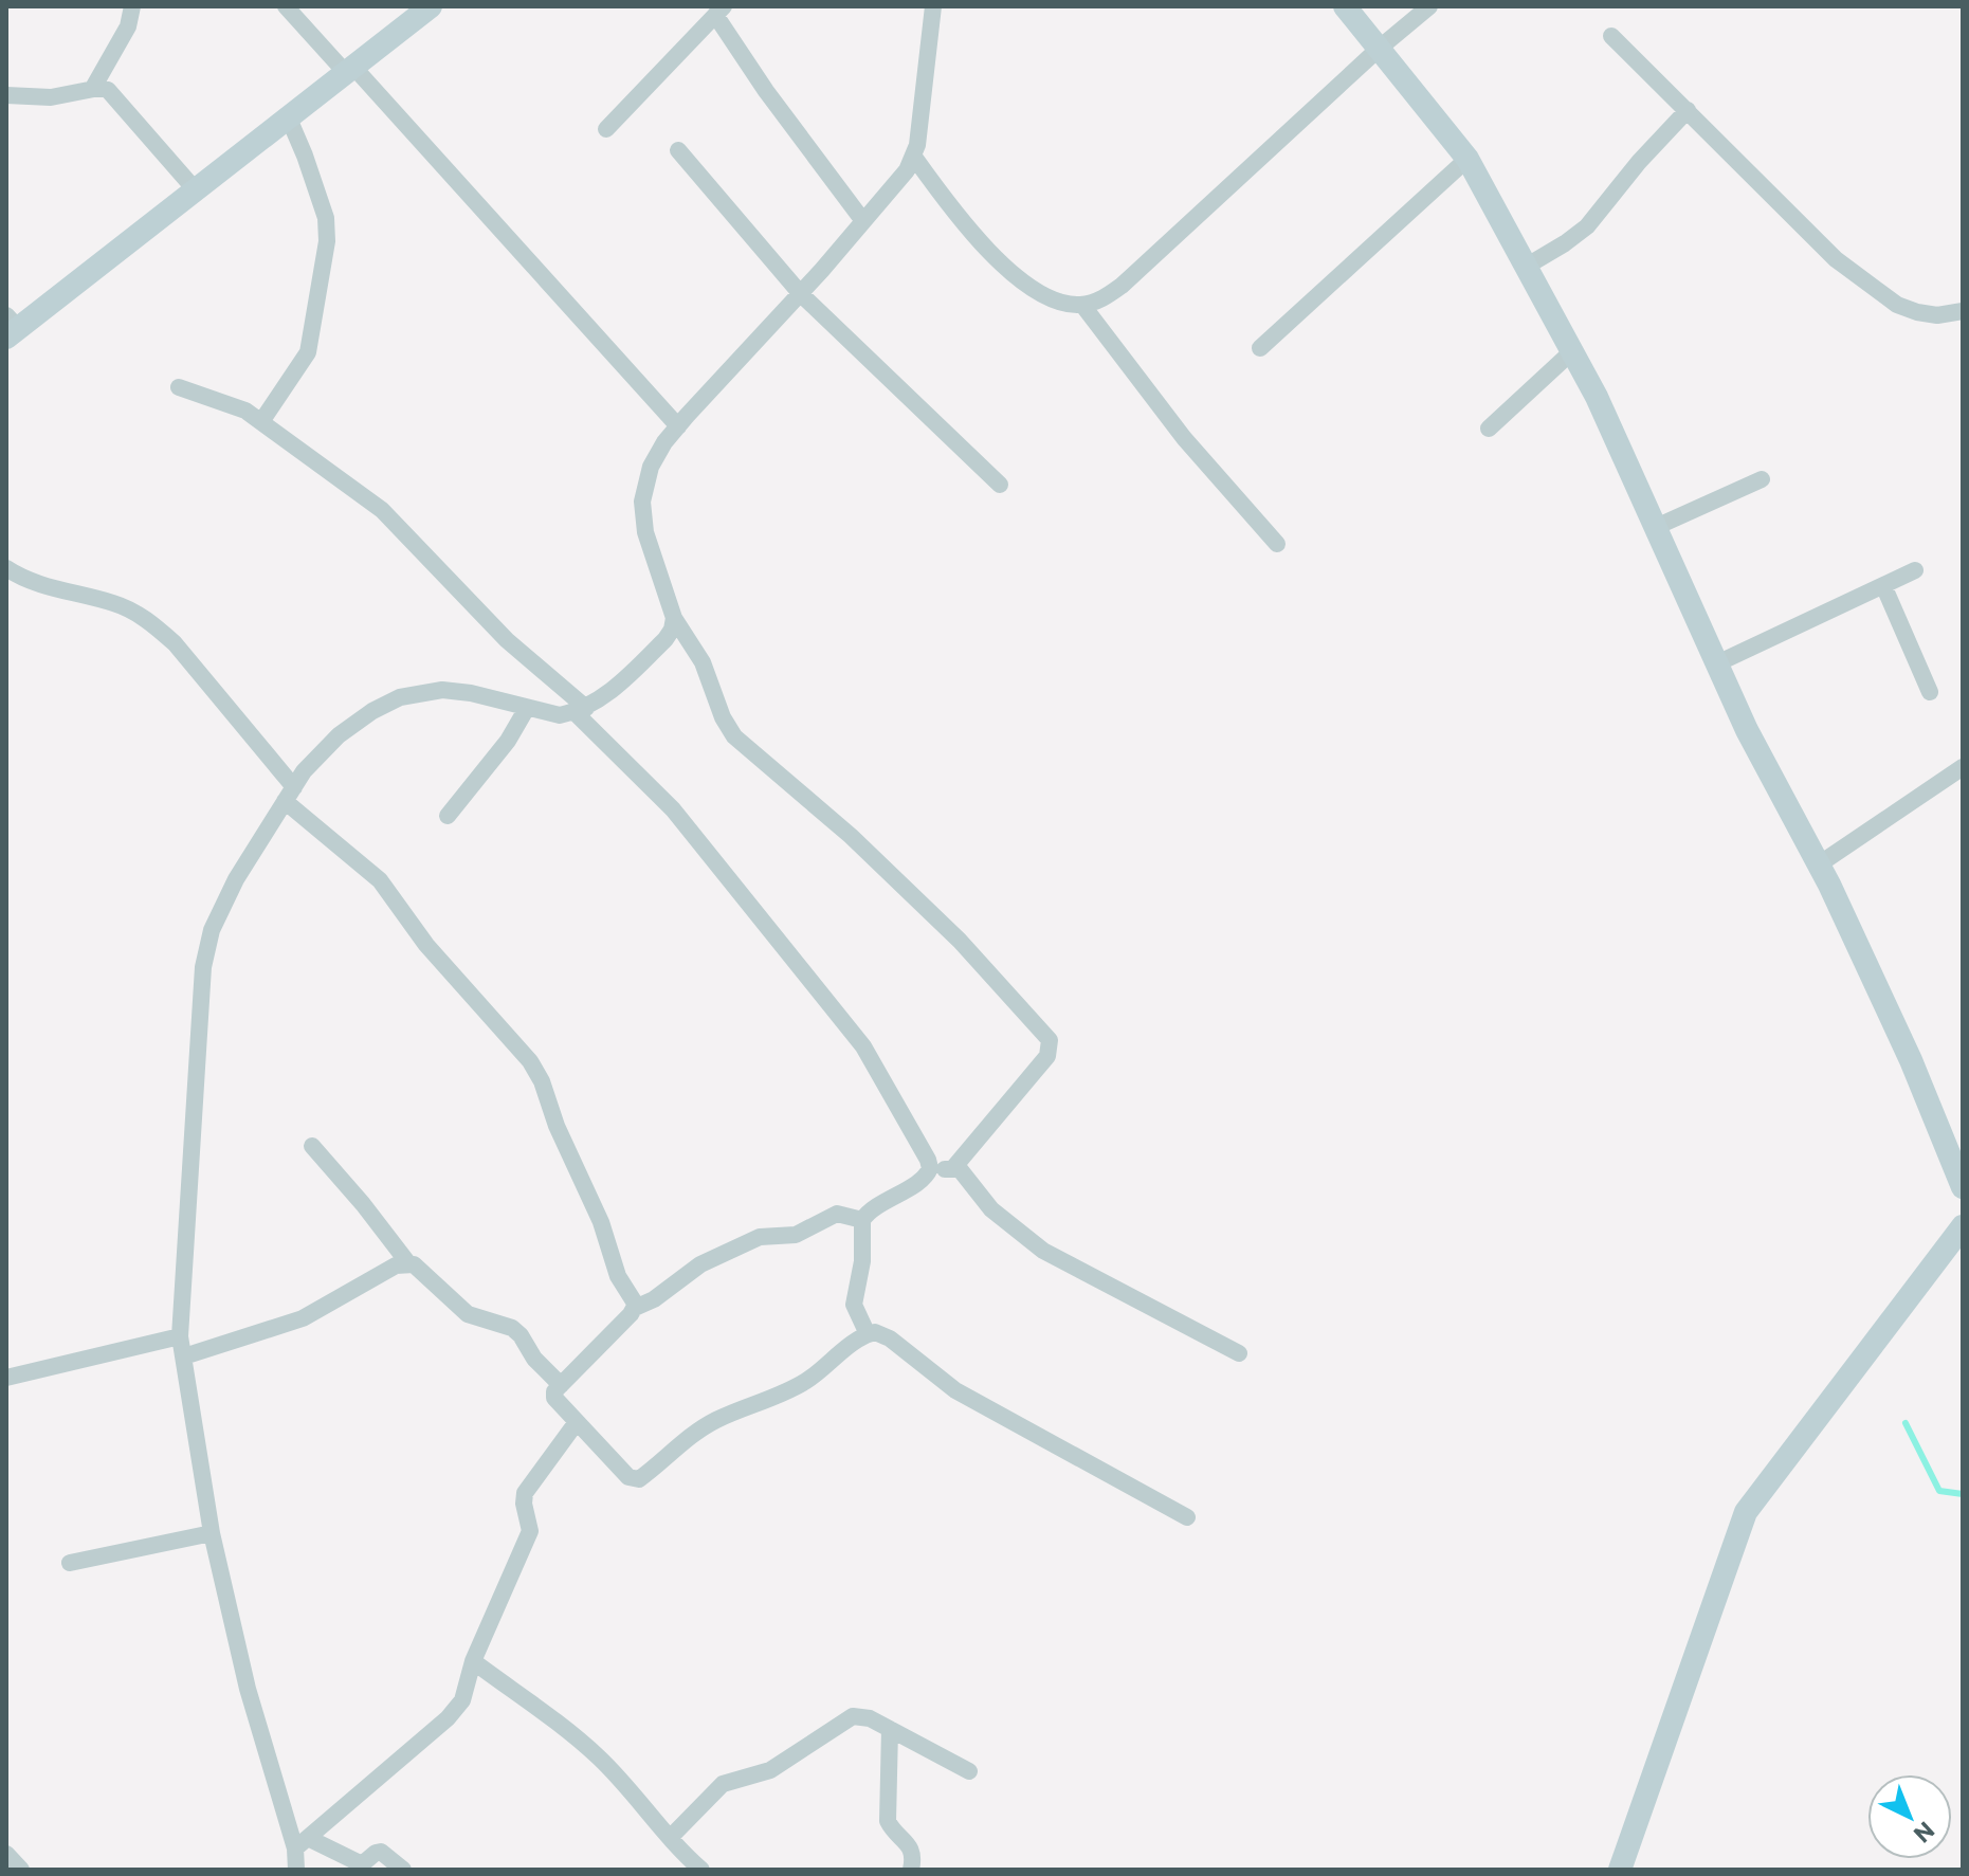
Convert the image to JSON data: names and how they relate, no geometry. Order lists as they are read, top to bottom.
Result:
{
  "north": "bottom right"
}
